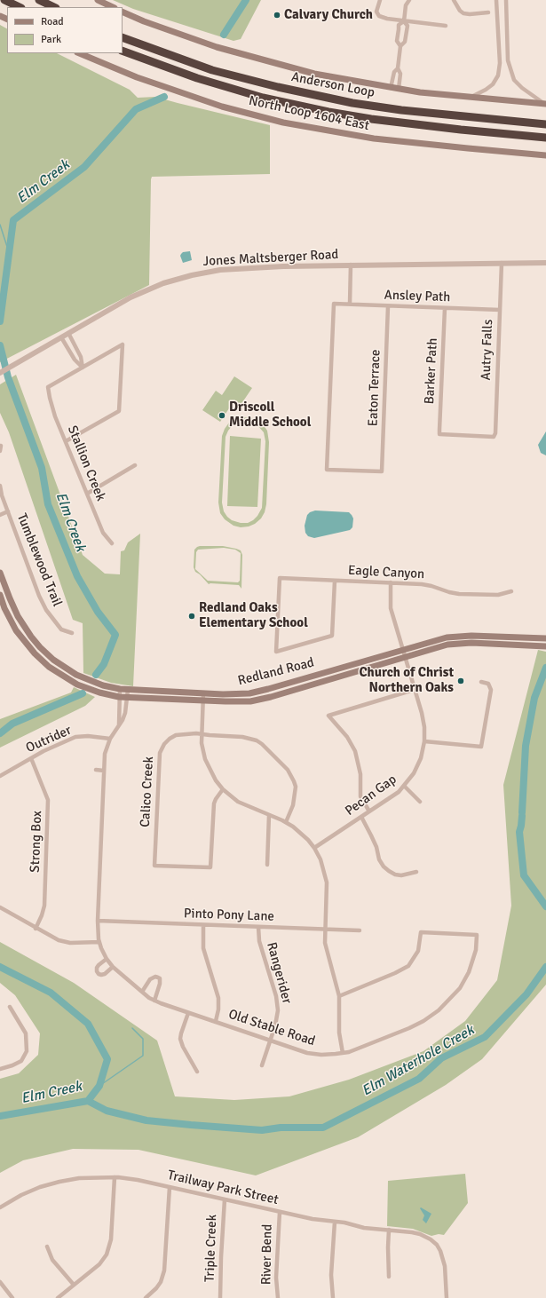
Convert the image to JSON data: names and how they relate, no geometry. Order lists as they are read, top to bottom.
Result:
{
  "streets": {
    "highway": ["Anderson Loop"],
    "main road": ["North Loop 1604 East", "Redland Road"],
    "street": [
      "Jones Maltsberger Road",
      "Ansley Path",
      "Autry Falls",
      "Barker Path",
      "Eaton Terrace",
      "Stallion Creek",
      "Tumblewood Trail",
      "Eagle Canyon",
      "Outrider",
      "Calico Creek",
      "Pecan Gap",
      "Strong Box",
      "Pinto Pony Lane",
      "Rangerider",
      "Old Stable Road",
      "Trailway Park Street",
      "Triple Creek",
      "River Bend"
    ]
  },
  "crossings": [
    ["Jones Maltsberger Road", "Autry Falls"],
    ["Ansley Path", "Autry Falls"],
    ["Ansley Path", "Barker Path"],
    ["Ansley Path", "Eaton Terrace"],
    ["Autry Falls", "Barker Path"],
    ["Eagle Canyon", "Pecan Gap"],
    ["Redland Road", "Pecan Gap"],
    ["Redland Road", "Old Stable Road"],
    ["Outrider", "Strong Box"],
    ["Outrider", "Old Stable Road"],
    ["Pinto Pony Lane", "Rangerider"],
    ["Pinto Pony Lane", "Old Stable Road"],
    ["Rangerider", "Old Stable Road"],
    ["Trailway Park Street", "Triple Creek"],
    ["Trailway Park Street", "River Bend"]
  ],
  "water": ["Elm Creek", "Elm Waterhole Creek"],
  "places": [
    "Calvary Church",
    "Driscoll Middle School",
    "Redland Oaks Elementary School",
    "Church of Christ Northern Oaks"
  ],
  "legend": ["Road", "Park"]
}
